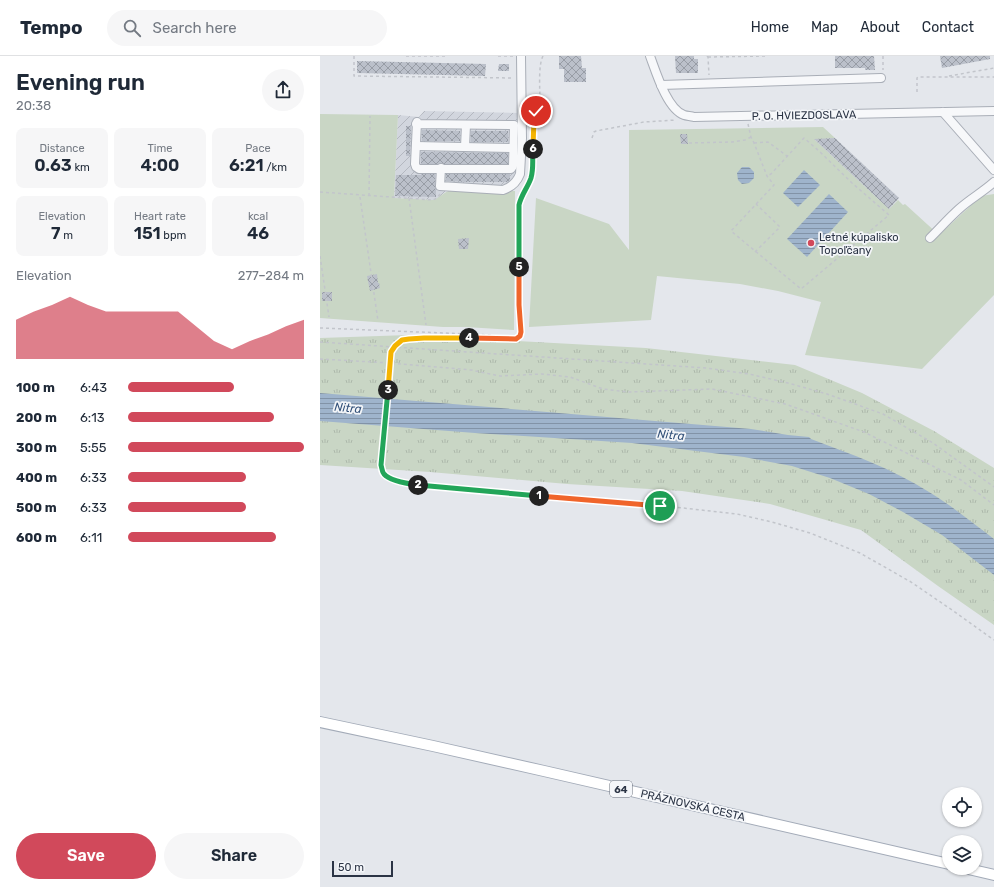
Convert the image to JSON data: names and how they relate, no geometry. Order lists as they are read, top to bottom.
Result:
{
  "streets": {
    "main road": ["64", "PRÁZNOVSKÁ CESTA"],
    "street": ["P. O. HVIEZDOSLAVA"]
  },
  "water": ["Nitra"],
  "places": ["Letné kúpalisko Topoľčany"],
  "scale_bar": "50 m",
  "page": {
    "header": "Tempo",
    "search": "Search here",
    "nav": [
      "Home",
      "Map",
      "About",
      "Contact"
    ],
    "heading": ["Evening run", "20:38"],
    "stats": [
      ["Distance", "0.63 km"],
      ["Time", "4:00"],
      ["Pace", "6:21 /km"],
      ["Elevation", "7 m"],
      ["Heart rate", "151 bpm"],
      ["kcal", "46"]
    ],
    "pins": [
      "6",
      "5",
      "4",
      "3",
      "2",
      "1"
    ],
    "chart": ["Elevation", "277–284 m"],
    "list": [
      {
        "name": "100 m",
        "note": "6:43"
      },
      {
        "name": "200 m",
        "note": "6:13"
      },
      {
        "name": "300 m",
        "note": "5:55"
      },
      {
        "name": "400 m",
        "note": "6:33"
      },
      {
        "name": "500 m",
        "note": "6:33"
      },
      {
        "name": "600 m",
        "note": "6:11"
      }
    ],
    "buttons": ["Save", "Share"],
    "scale": "50 m"
  }
}
